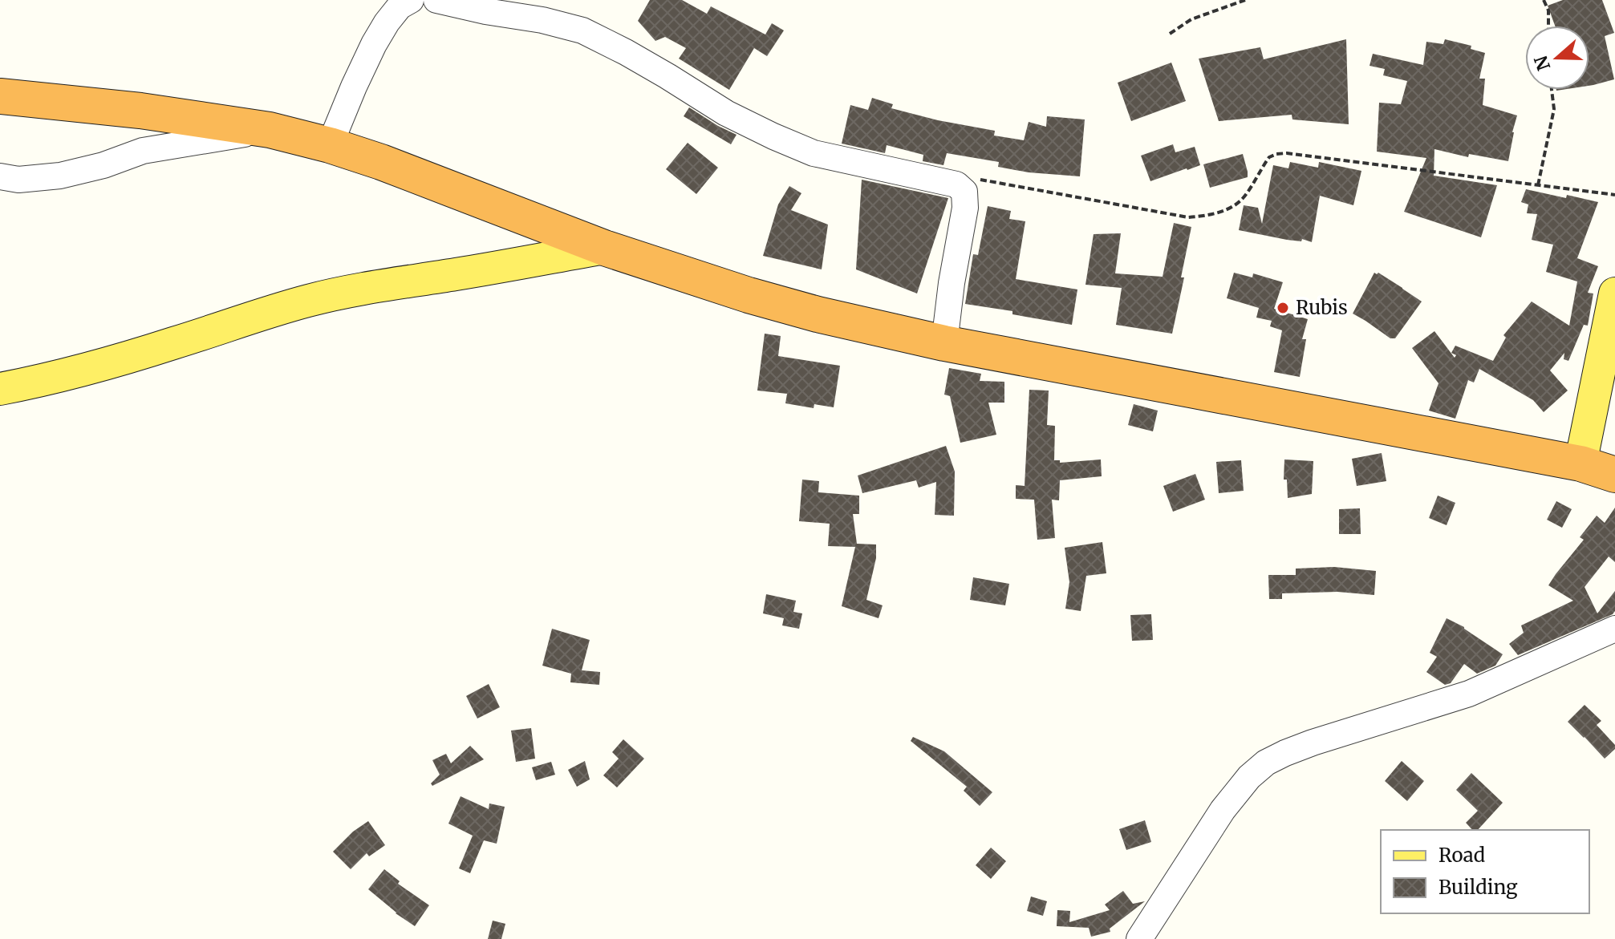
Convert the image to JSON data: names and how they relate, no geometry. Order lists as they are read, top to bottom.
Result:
{
  "places": ["Rubis"],
  "legend": ["Road", "Building"],
  "north": "left"
}
